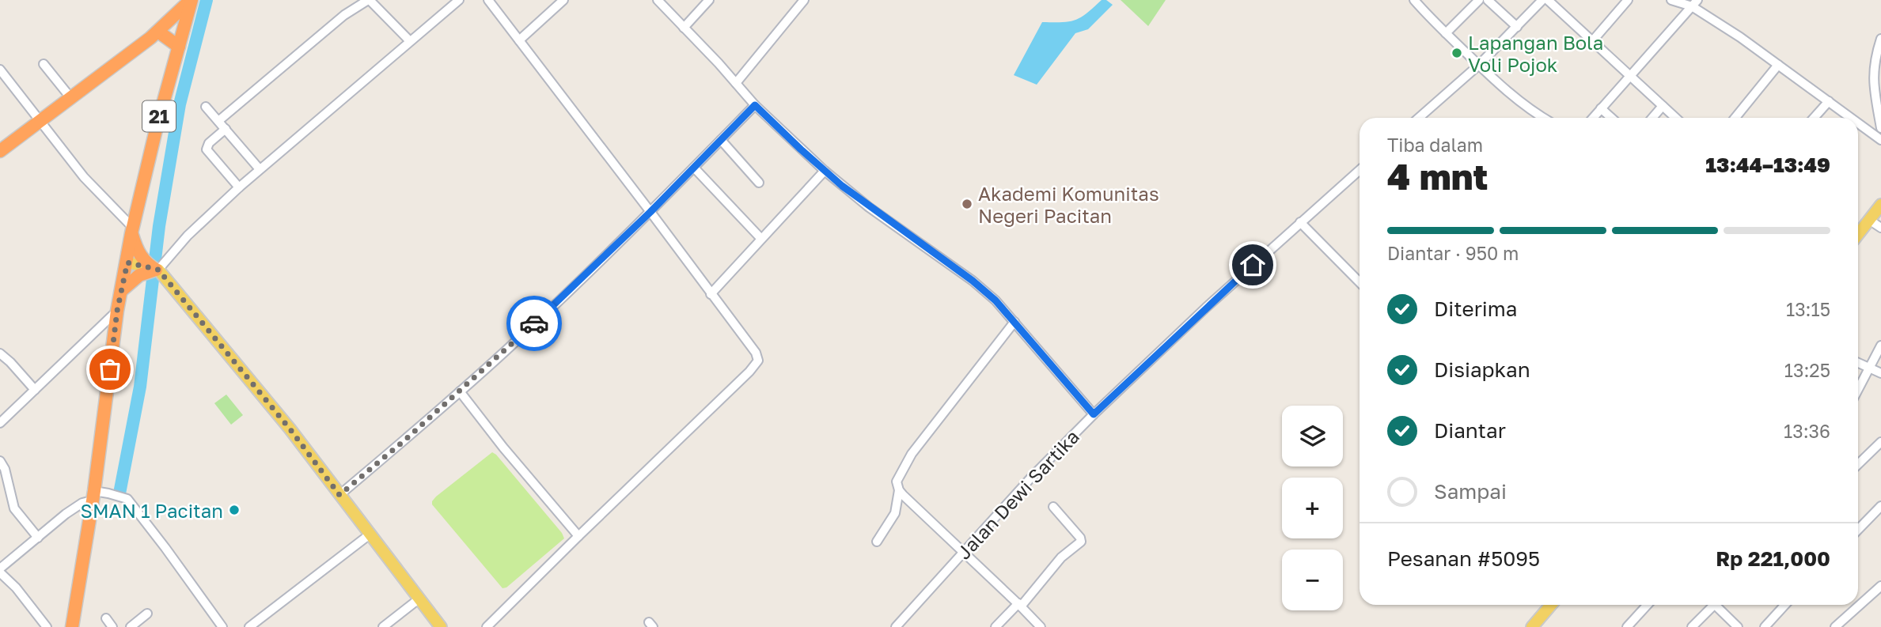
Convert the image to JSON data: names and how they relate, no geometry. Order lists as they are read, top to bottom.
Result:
{
  "streets": {
    "highway": ["21"],
    "street": ["Jalan Dewi Sartika"]
  },
  "places": ["Lapangan Bola Voli Pojok", "Akademi Komunitas Negeri Pacitan", "SMAN 1 Pacitan"],
  "page": {
    "heading": ["4 mnt", "Tiba dalam", "13:44–13:49"],
    "panel": ["Pesanan #5095", "Rp 221,000"],
    "bar": "Diantar · 950 m",
    "list": [
      ["Diterima", "13:15"],
      ["Disiapkan", "13:25"],
      ["Diantar", "13:36"],
      "Sampai"
    ],
    "map_buttons": ["+", "−"]
  }
}
